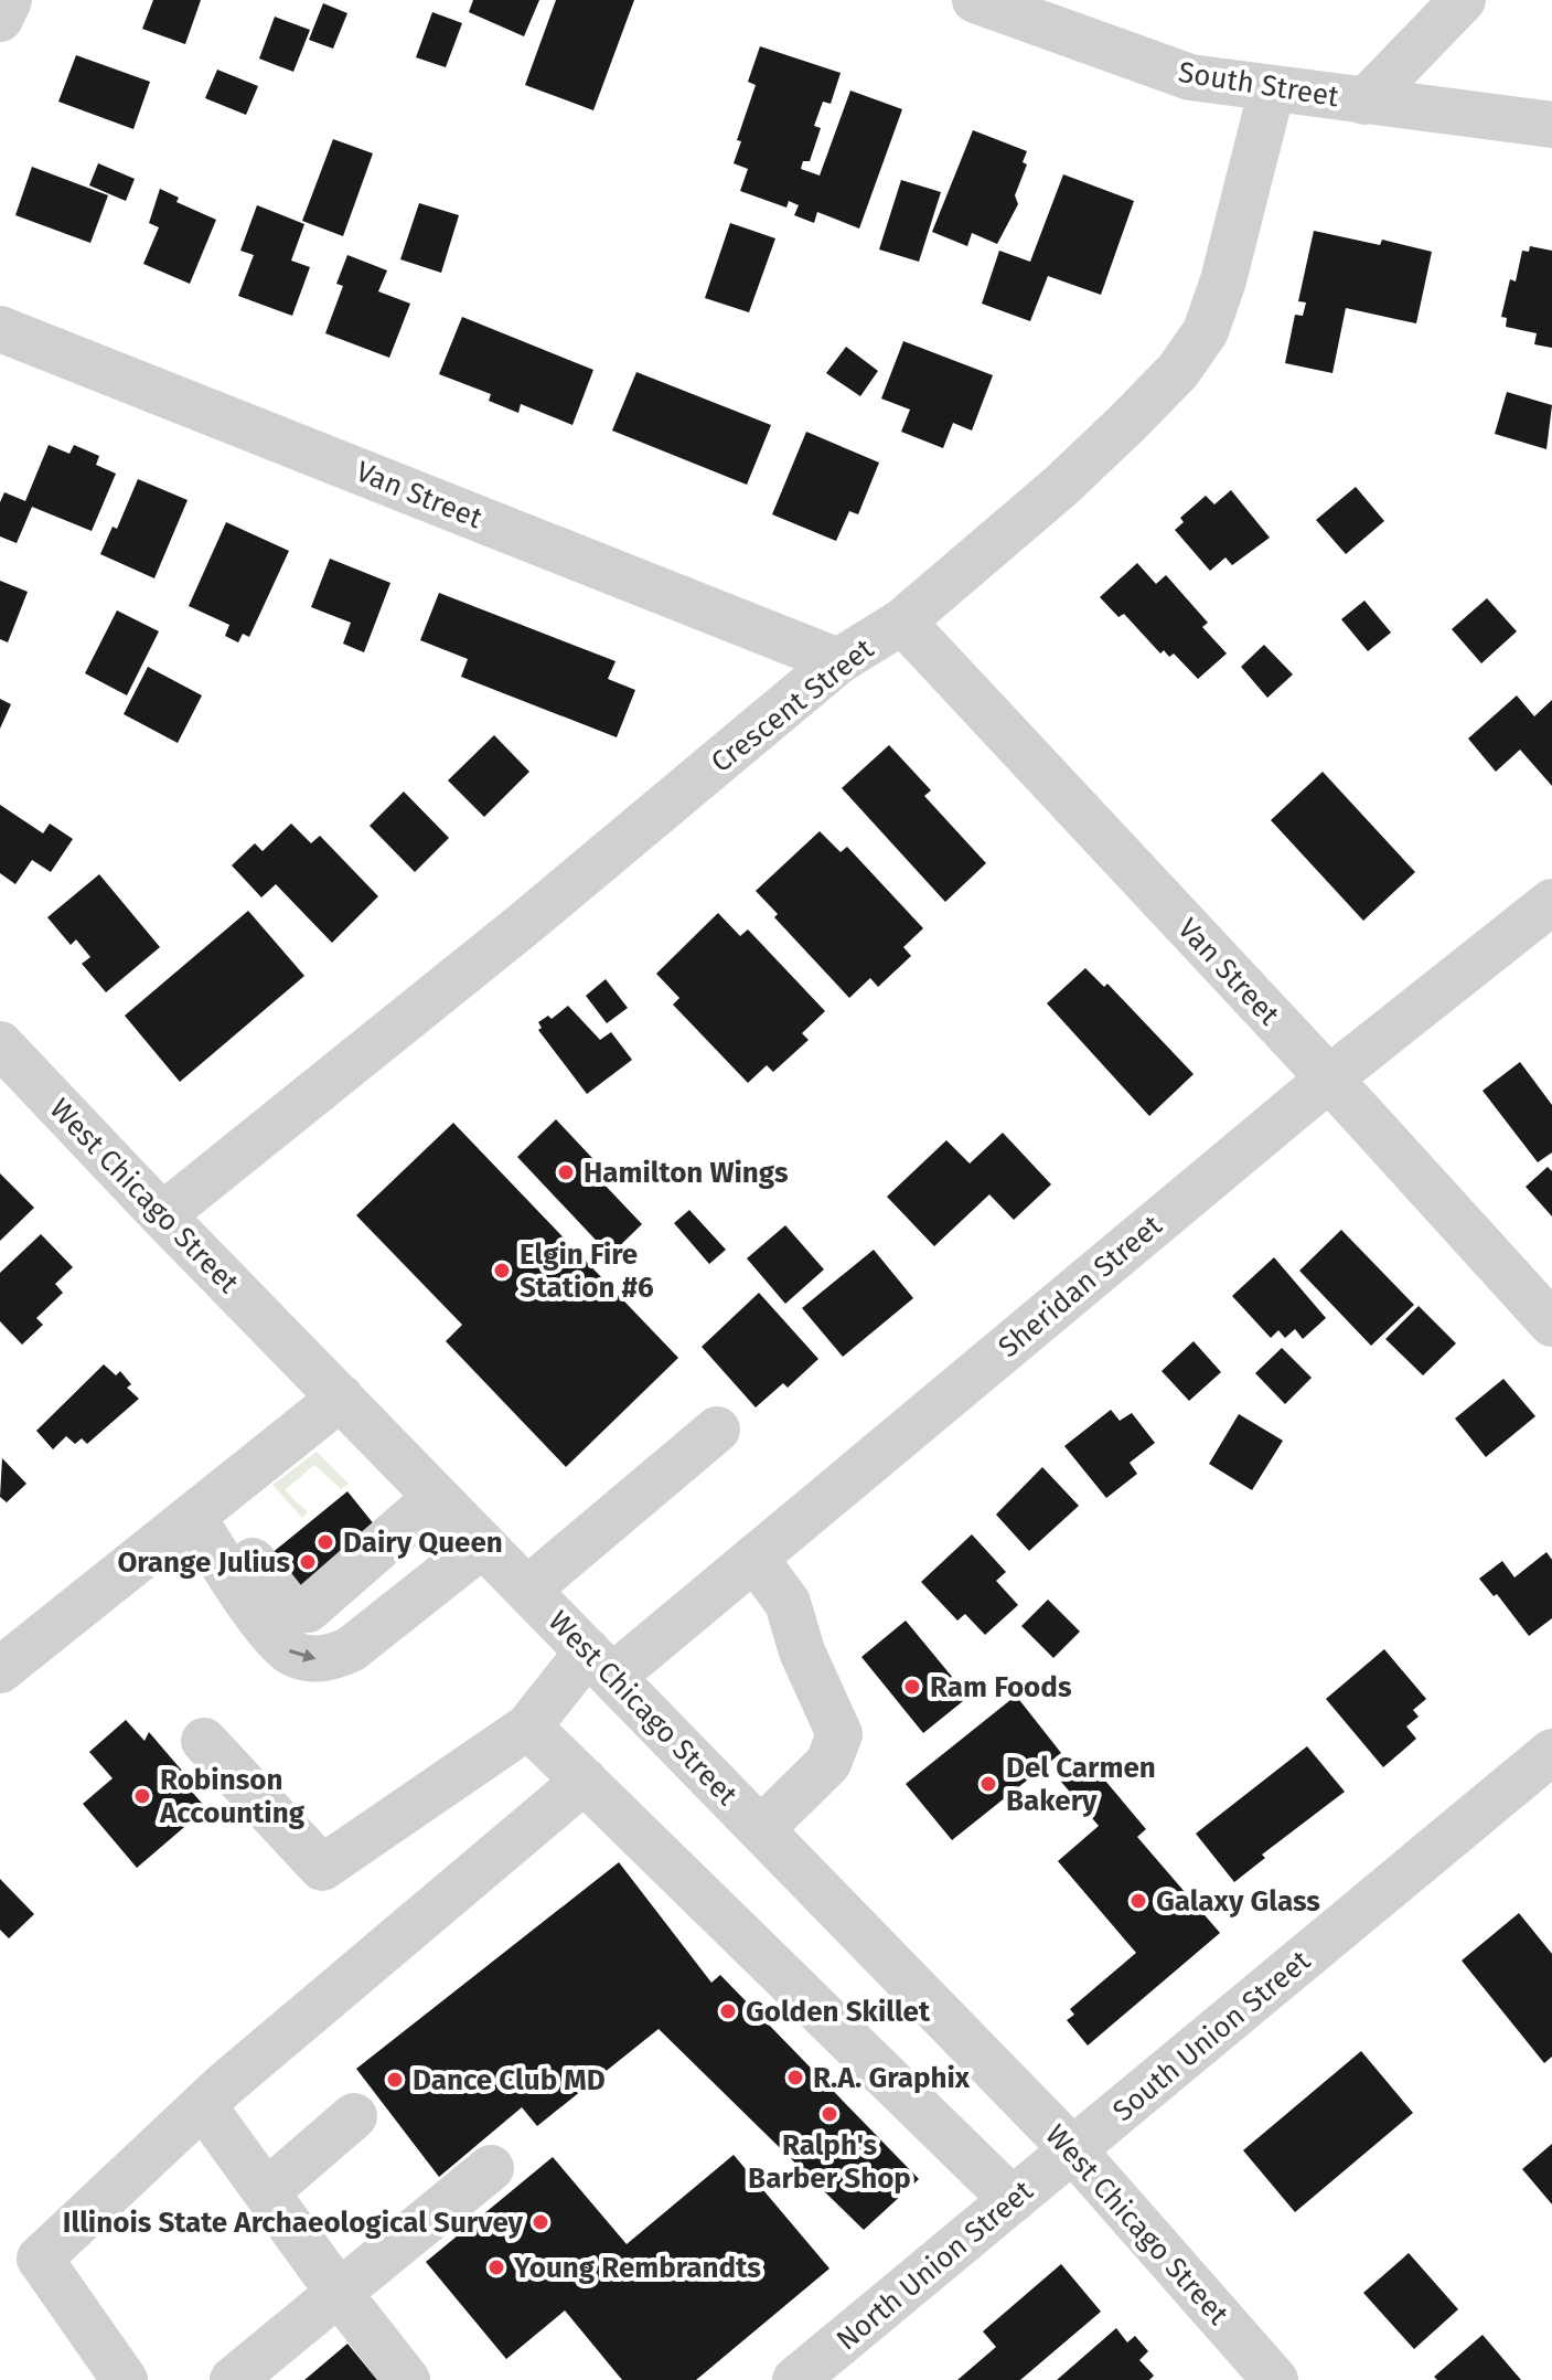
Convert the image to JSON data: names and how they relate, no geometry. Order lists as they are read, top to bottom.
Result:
{
  "streets": {
    "street": [
      "South Street",
      "Van Street",
      "Crescent Street",
      "West Chicago Street",
      "Sheridan Street",
      "South Union Street",
      "North Union Street"
    ]
  },
  "crossings": [
    ["South Street", "Crescent Street"],
    ["Van Street", "Crescent Street"],
    ["Van Street", "Sheridan Street"],
    ["Crescent Street", "West Chicago Street"],
    ["West Chicago Street", "Sheridan Street"],
    ["West Chicago Street", "South Union Street"],
    ["West Chicago Street", "North Union Street"],
    ["South Union Street", "North Union Street"]
  ],
  "places": [
    "Hamilton Wings",
    "Elgin Fire Station #6",
    "Dairy Queen",
    "Orange Julius",
    "Ram Foods",
    "Del Carmen Bakery",
    "Robinson Accounting",
    "Galaxy Glass",
    "Golden Skillet",
    "R.A. Graphix",
    "Dance Club MD",
    "Ralph's Barber Shop",
    "Illinois State Archaeological Survey",
    "Young Rembrandts"
  ]
}
